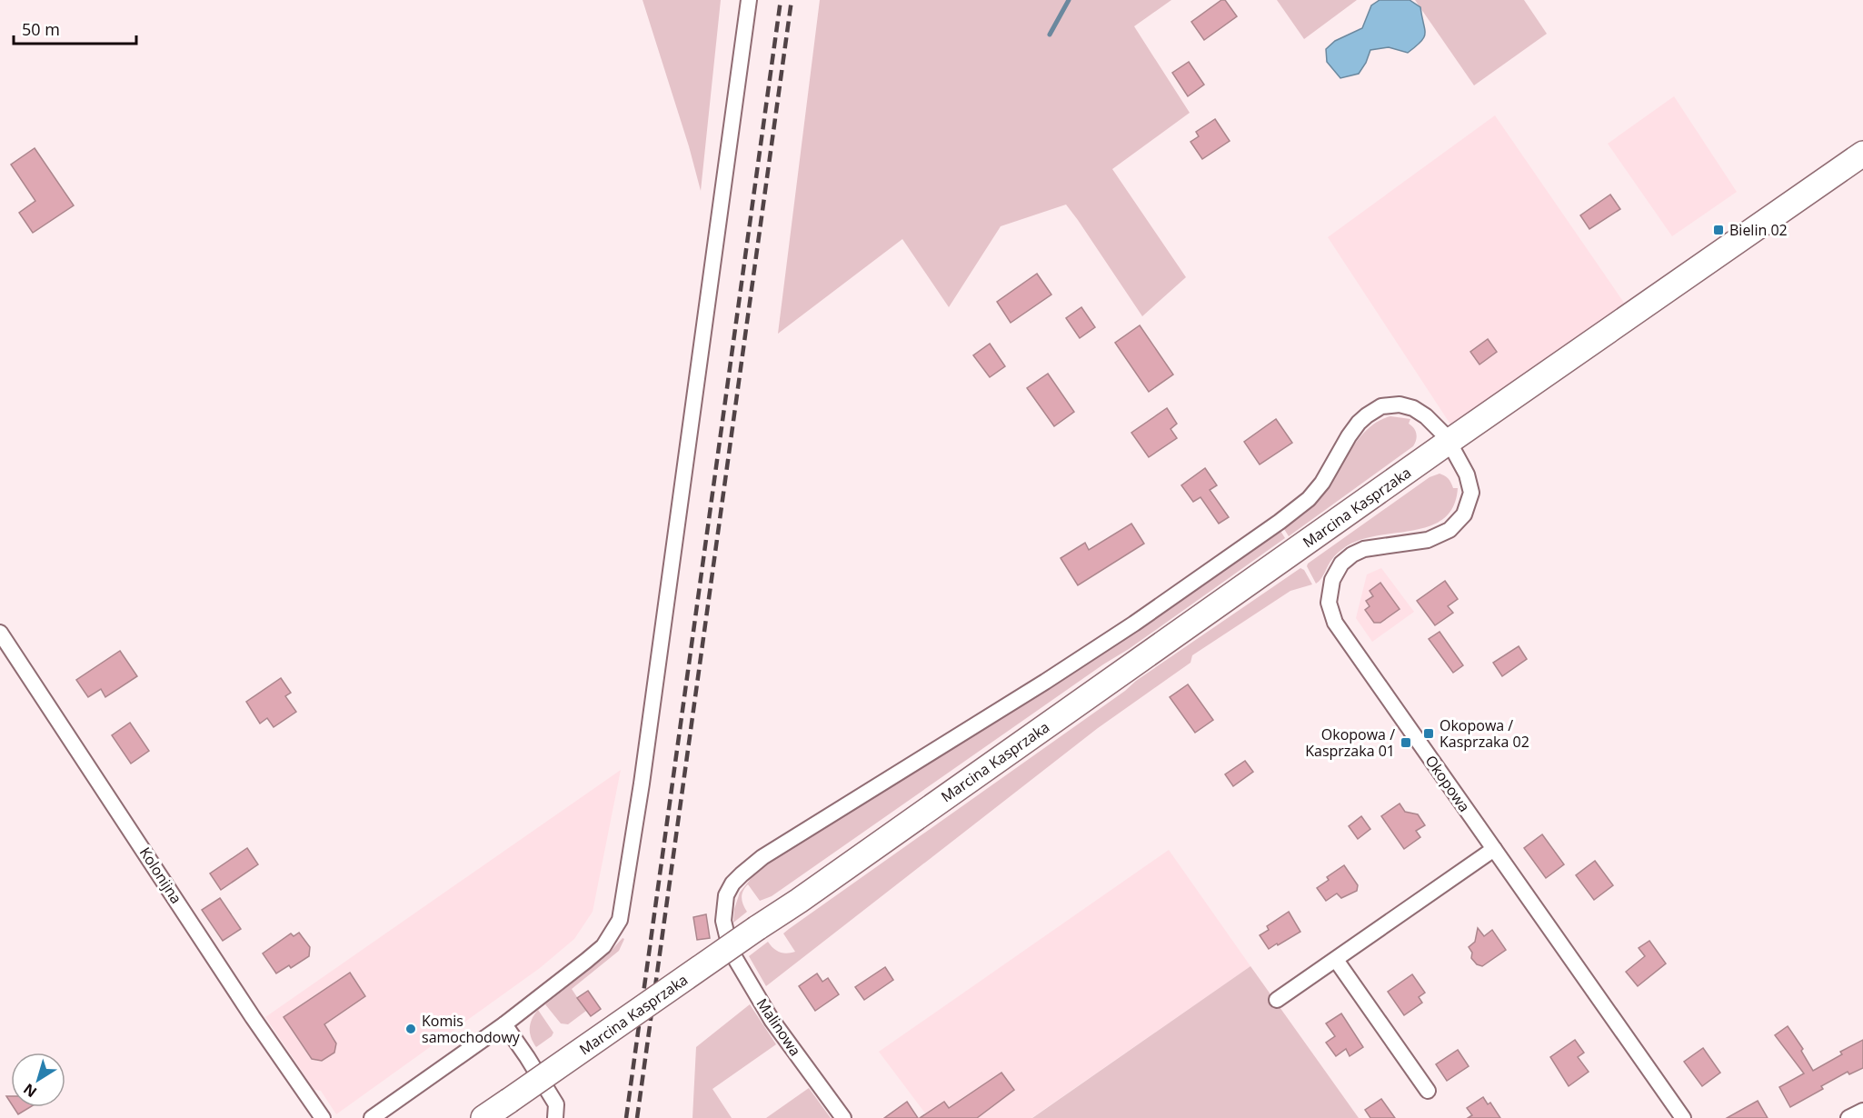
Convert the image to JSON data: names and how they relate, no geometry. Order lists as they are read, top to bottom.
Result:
{
  "streets": {
    "main road": ["Marcina Kasprzaka"],
    "street": ["Okopowa", "Kolonijna", "Malinowa"]
  },
  "crossings": [
    ["Marcina Kasprzaka", "Okopowa"],
    ["Marcina Kasprzaka", "Malinowa"],
    ["Okopowa", "Malinowa"]
  ],
  "places": {
    "transit": ["Bielin 02", "Okopowa / Kasprzaka 02", "Okopowa / Kasprzaka 01"],
    "other": ["Komis samochodowy"]
  },
  "scale_bar": "50 m",
  "north": "bottom left"
}
